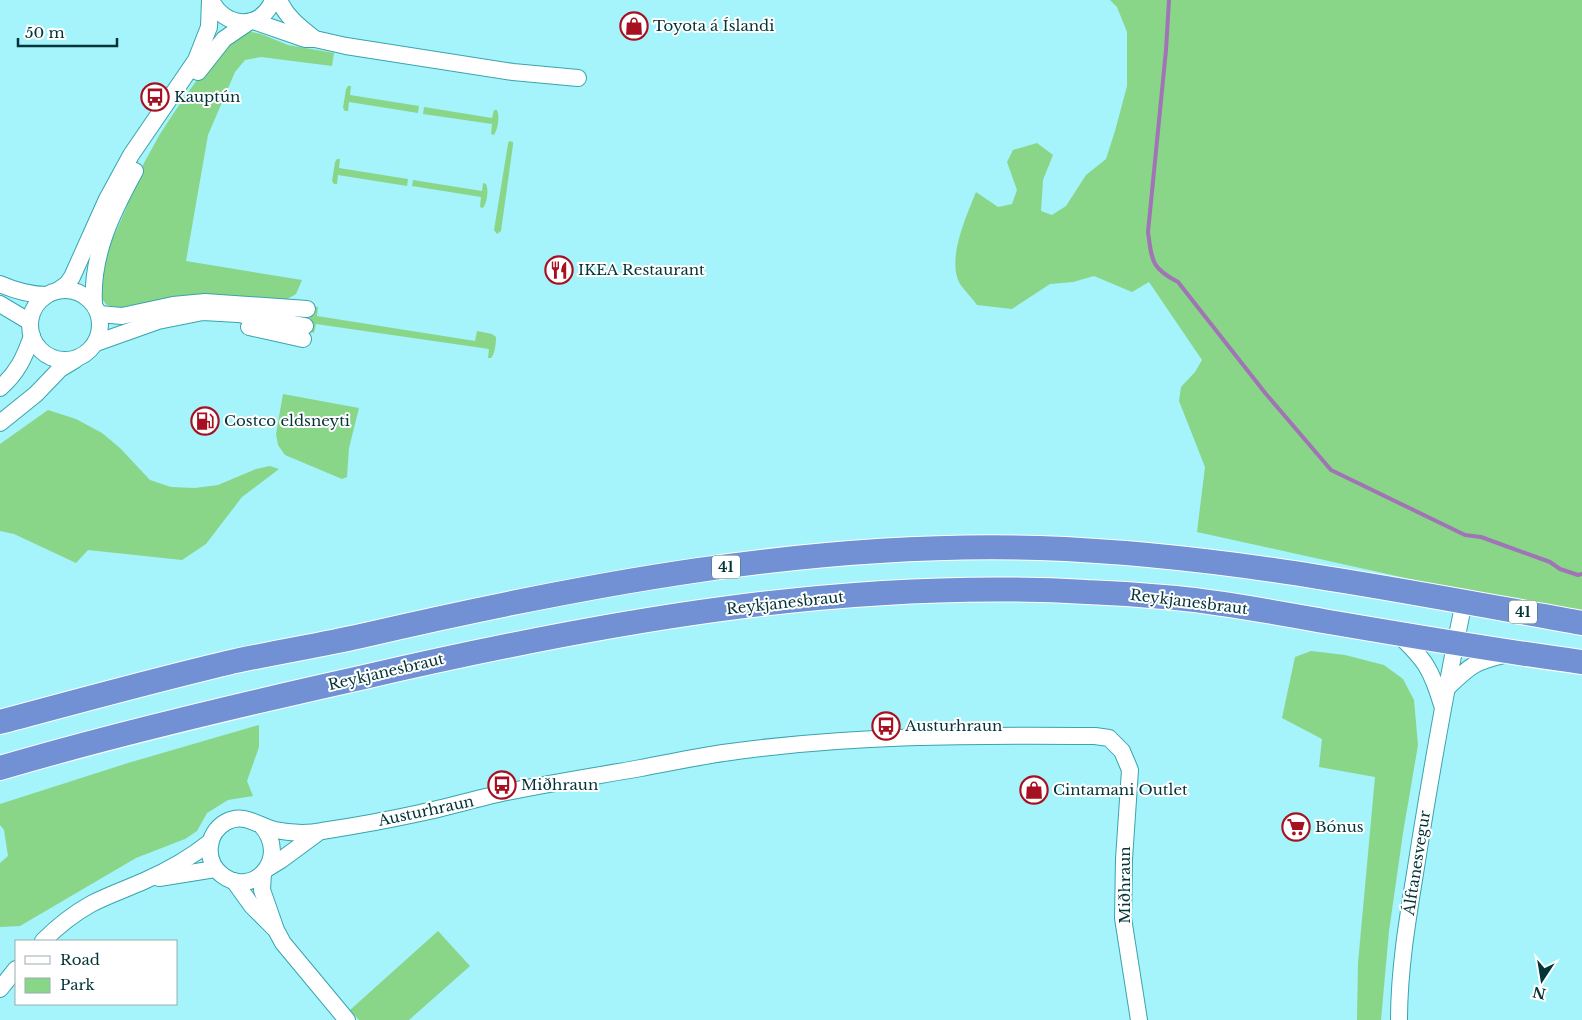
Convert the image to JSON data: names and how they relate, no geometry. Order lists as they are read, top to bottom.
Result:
{
  "streets": {
    "highway": ["41", "Reykjanesbraut"],
    "street": ["Austurhraun", "Álftanesvegur", "Miðhraun"]
  },
  "crossings": [
    ["41", "Álftanesvegur"],
    ["Reykjanesbraut", "Álftanesvegur"],
    ["Austurhraun", "Miðhraun"]
  ],
  "places": {
    "shop": ["Toyota á Íslandi", "Cintamani Outlet"],
    "bus stop": ["Kauptún", "Austurhraun", "Miðhraun"],
    "restaurant": ["IKEA Restaurant"],
    "fuel station": ["Costco eldsneyti"],
    "supermarket": ["Bónus"]
  },
  "legend": ["Road", "Park"],
  "scale_bar": "50 m",
  "north": "bottom"
}
